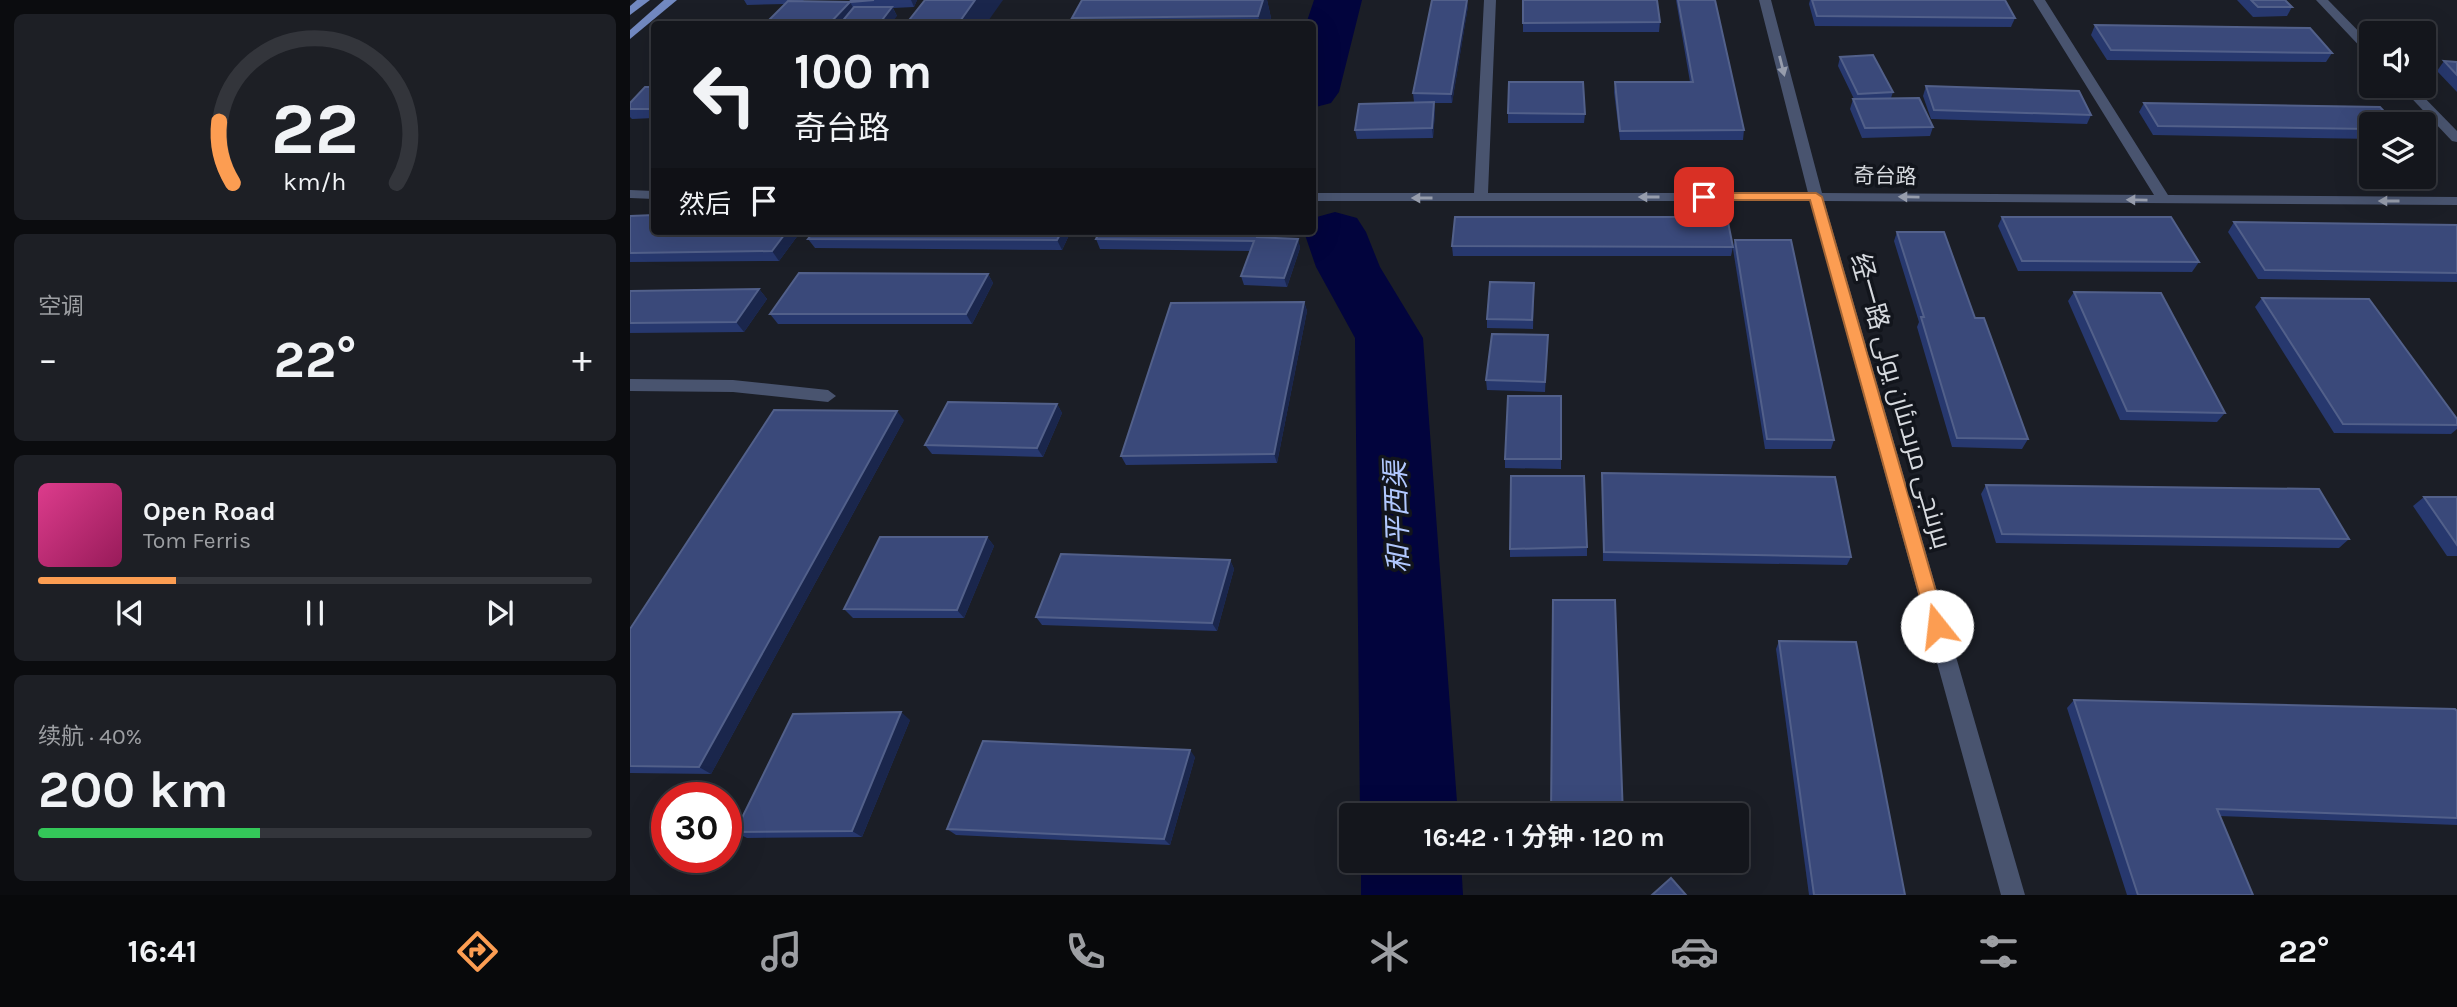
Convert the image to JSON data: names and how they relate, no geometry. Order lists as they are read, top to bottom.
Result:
{
  "streets": {
    "street": ["奇台路", "经一路 بىرىنجى مرىدىئان يولى"]
  },
  "crossings": [
    ["奇台路", "经一路 بىرىنجى مرىدىئان يولى"]
  ],
  "one_way": ["奇台路"],
  "water": ["和平西渠"],
  "page": {
    "turn": ["100 m", "奇台路"],
    "then": "然后",
    "tile": [
      "空调",
      ["续航 · 40%", "200 km"]
    ],
    "heat": ["−", "22°", "+"],
    "song": ["Open Road", "Tom Ferris"],
    "limit": "30",
    "trip": "16:42 · 1 分钟 · 120 m",
    "tabs": ["16:41", "22°"],
    "gauge": ["22", "km/h"]
  }
}
